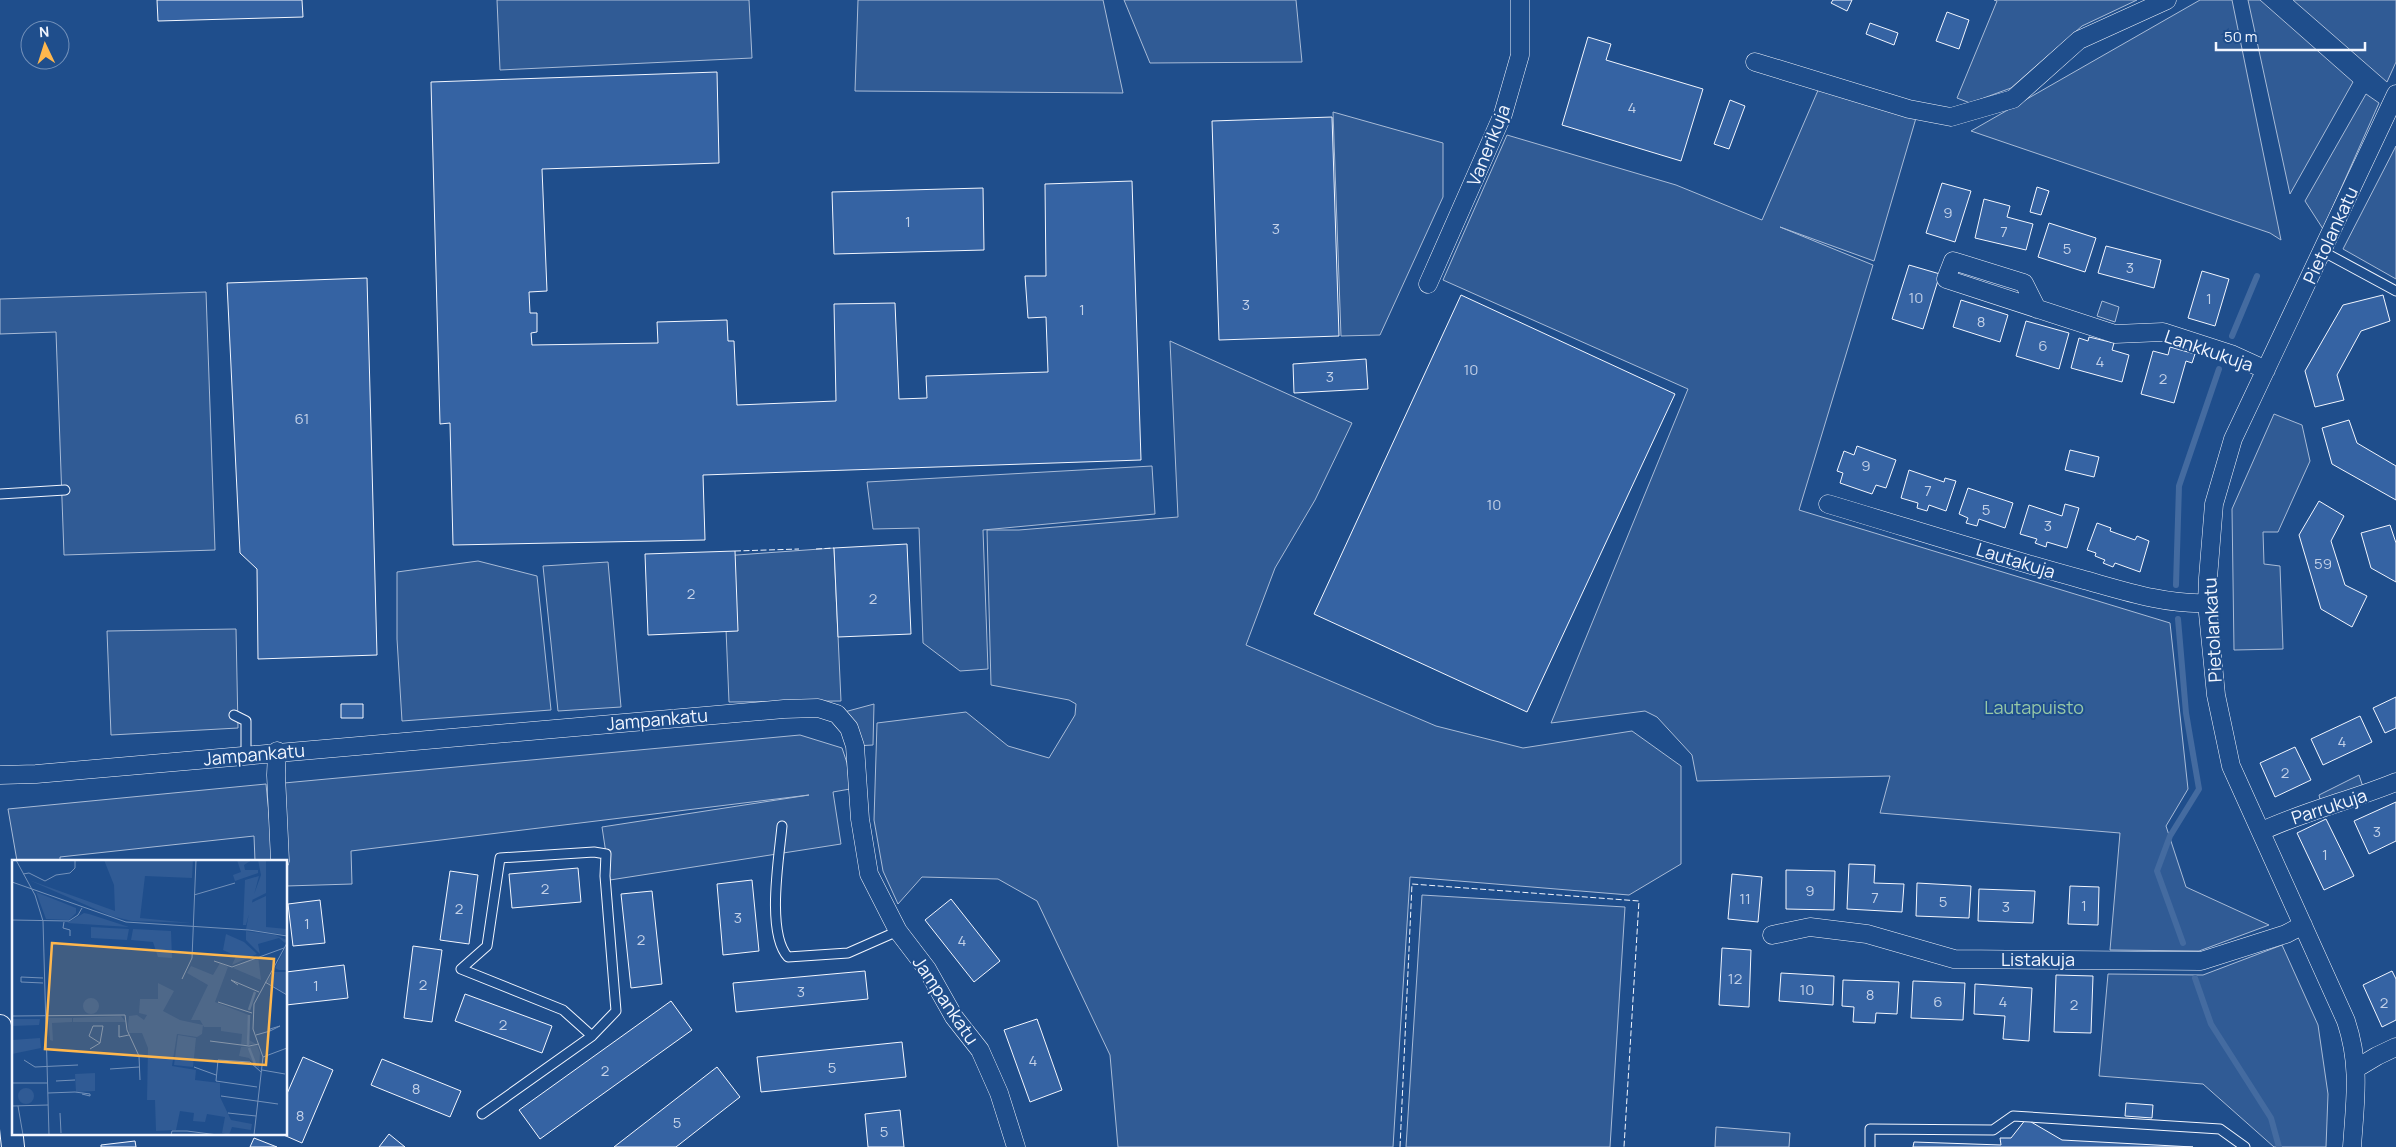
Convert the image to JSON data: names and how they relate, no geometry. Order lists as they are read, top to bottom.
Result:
{
  "streets": {
    "street": [
      "Vanerikuja",
      "Pietolankatu",
      "Lankkukuja",
      "Lautakuja",
      "Jampankatu",
      "Parrukuja",
      "Listakuja"
    ]
  },
  "crossings": [
    ["Pietolankatu", "Lankkukuja"],
    ["Pietolankatu", "Lautakuja"],
    ["Pietolankatu", "Parrukuja"],
    ["Pietolankatu", "Listakuja"]
  ],
  "parks": ["Lautapuisto"],
  "house_numbers": [
    "4",
    "9",
    "1",
    "3",
    "7",
    "5",
    "3",
    "10",
    "1",
    "3",
    "1",
    "8",
    "6",
    "4",
    "10",
    "3",
    "2",
    "61",
    "9",
    "7",
    "10",
    "5",
    "3",
    "59",
    "2",
    "2",
    "4",
    "2",
    "3",
    "1",
    "2",
    "9",
    "7",
    "11",
    "5",
    "1",
    "3",
    "2",
    "3",
    "1",
    "2",
    "4",
    "12",
    "2",
    "1",
    "10",
    "3",
    "8",
    "6",
    "4",
    "2",
    "2",
    "2",
    "4",
    "5",
    "2",
    "8",
    "8",
    "5",
    "5"
  ],
  "scale_bar": "50 m",
  "north": "top"
}
